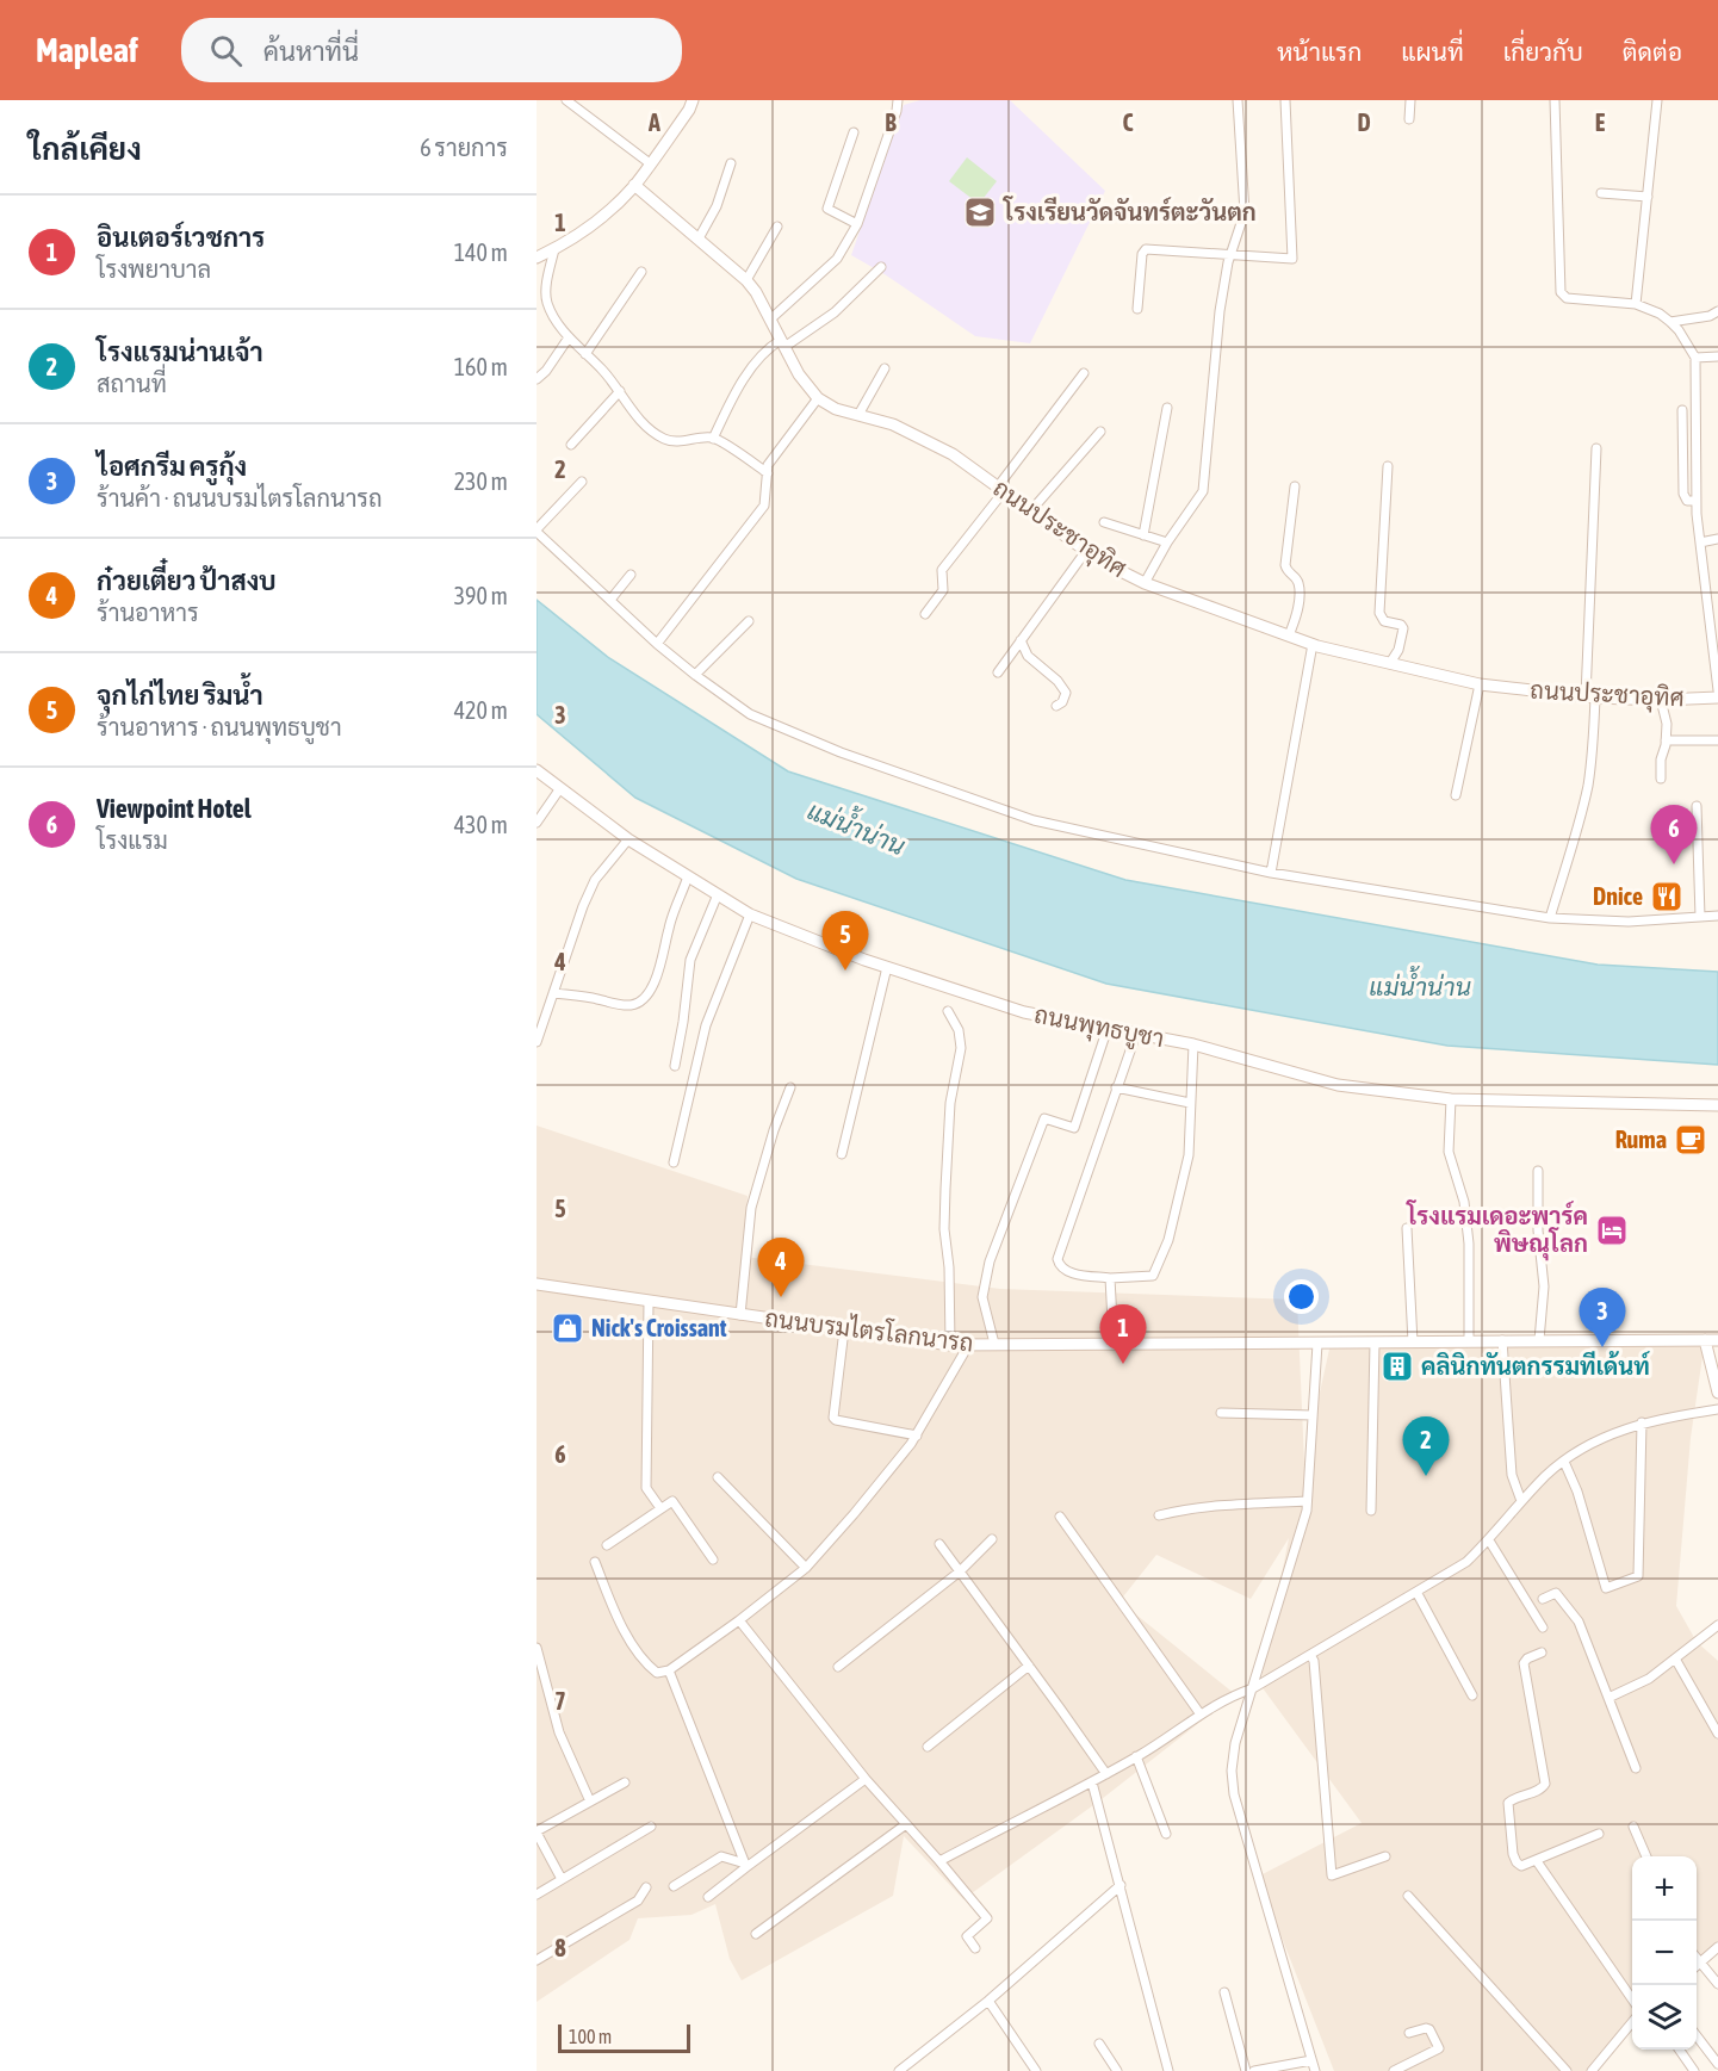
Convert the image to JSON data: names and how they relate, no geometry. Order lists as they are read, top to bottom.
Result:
{
  "streets": {
    "street": ["ถนนประชาอุทิศ", "ถนนพุทธบูชา", "ถนนบรมไตรโลกนารถ"]
  },
  "water": ["แม่น้ำน่าน"],
  "places": {
    "school or university": ["โรงเรียนวัดจันทร์ตะวันตก"],
    "restaurant": ["Dnice"],
    "cafe": ["Ruma"],
    "hotel": ["โรงแรมเดอะพาร์ค พิษณุโลก"],
    "shop": ["Nick's Croissant"],
    "building": ["คลินิกทันตกรรมทีเด้นท์"]
  },
  "scale_bar": "100 m",
  "page": {
    "header": "Mapleaf",
    "search": "ค้นหาที่นี่",
    "nav": [
      "หน้าแรก",
      "แผนที่",
      "เกี่ยวกับ",
      "ติดต่อ"
    ],
    "heading": ["ใกล้เคียง", "6 รายการ"],
    "list": [
      {
        "mark": "1",
        "name": "อินเตอร์เวชการ",
        "note": "โรงพยาบาล",
        "value": "140 m"
      },
      {
        "mark": "2",
        "name": "โรงแรมน่านเจ้า",
        "note": "สถานที่",
        "value": "160 m"
      },
      {
        "mark": "3",
        "name": "ไอศกรีม ครูกุ้ง",
        "note": "ร้านค้า · ถนนบรมไตรโลกนารถ",
        "value": "230 m"
      },
      {
        "mark": "4",
        "name": "ก๋วยเตี๋ยว ป้าสงบ",
        "note": "ร้านอาหาร",
        "value": "390 m"
      },
      {
        "mark": "5",
        "name": "จุกไก่ไทย ริมน้ำ",
        "note": "ร้านอาหาร · ถนนพุทธบูชา",
        "value": "420 m"
      },
      {
        "mark": "6",
        "name": "Viewpoint Hotel",
        "note": "โรงแรม",
        "value": "430 m"
      }
    ],
    "pins": [
      "6",
      "5",
      "4",
      "3",
      "1",
      "2"
    ],
    "map_buttons": ["+", "−"],
    "scale": "100 m"
  },
  "grid": {
    "columns": [
      "A",
      "B",
      "C",
      "D",
      "E"
    ],
    "rows": [
      "1",
      "2",
      "3",
      "4",
      "5",
      "6",
      "7",
      "8"
    ]
  }
}
